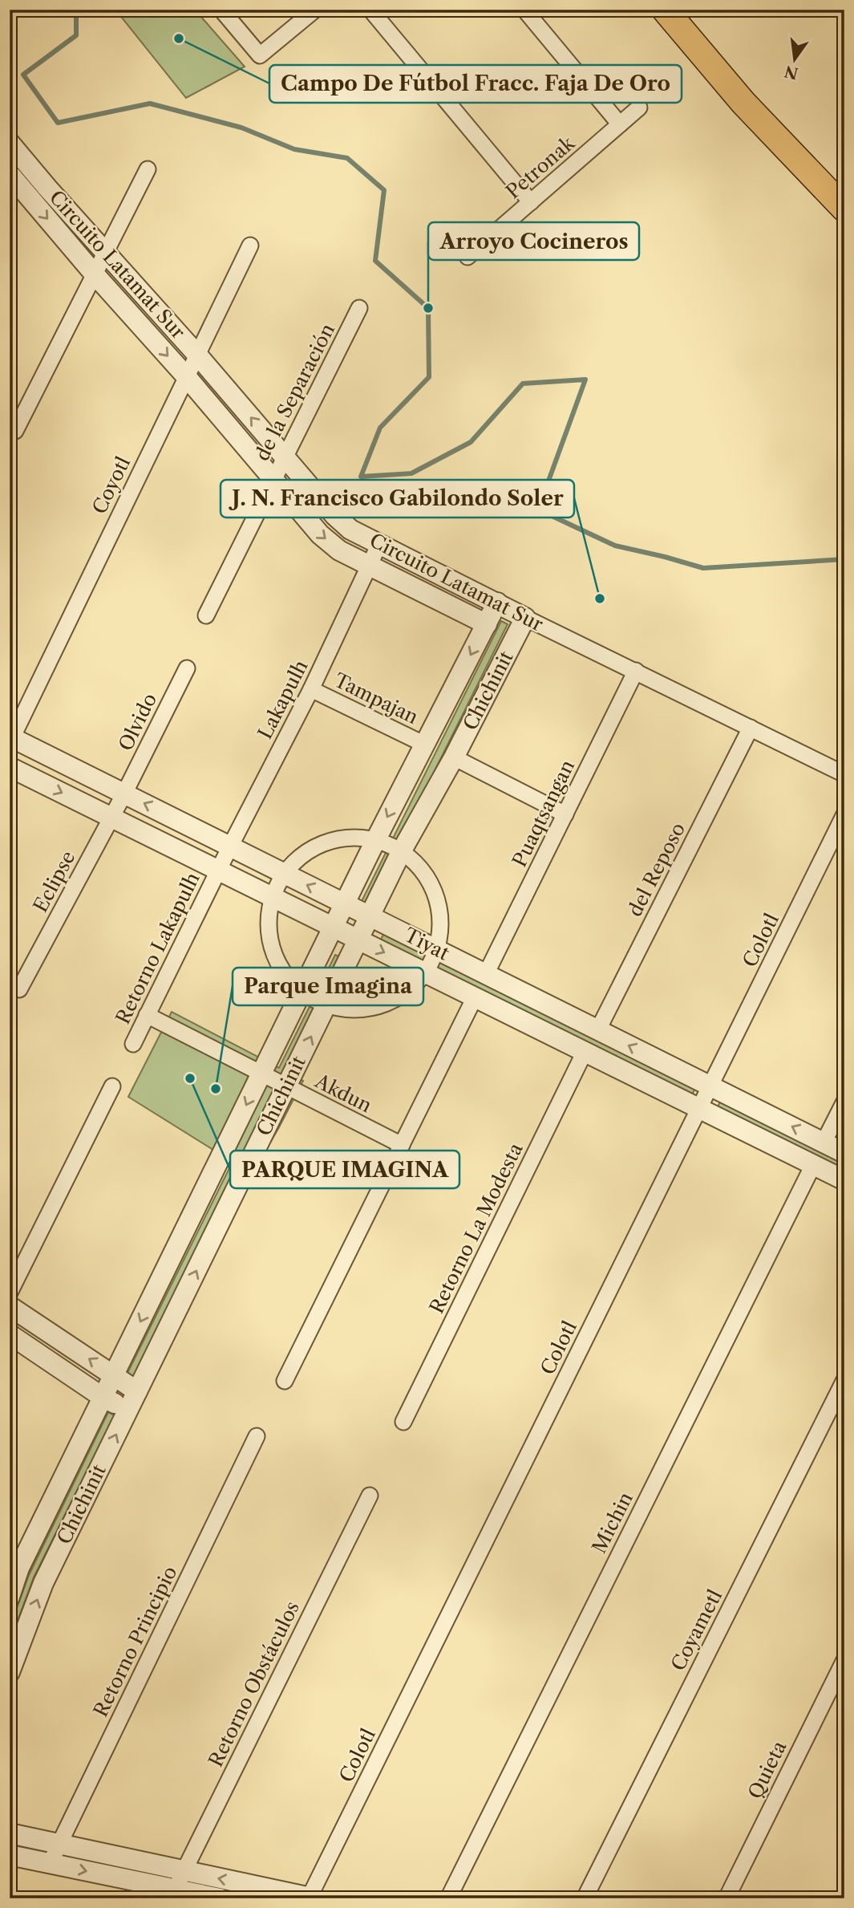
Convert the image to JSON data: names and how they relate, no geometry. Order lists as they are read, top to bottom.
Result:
{
  "streets": {
    "street": [
      "Petronak",
      "Circuito Latamat Sur",
      "de la Separación",
      "Coyotl",
      "Chichinit",
      "Tampajan",
      "Lakapulh",
      "Olvido",
      "Puaqtsangan",
      "del Reposo",
      "Eclipse",
      "Colotl",
      "Tiyat",
      "Retorno Lakapulh",
      "Akdun",
      "Retorno La Modesta",
      "Michin",
      "Coyametl",
      "Retorno Principio",
      "Retorno Obstáculos",
      "Quieta"
    ]
  },
  "crossings": [
    ["Circuito Latamat Sur", "de la Separación"],
    ["Circuito Latamat Sur", "Coyotl"],
    ["Circuito Latamat Sur", "Chichinit"],
    ["Circuito Latamat Sur", "Lakapulh"],
    ["Circuito Latamat Sur", "Puaqtsangan"],
    ["Circuito Latamat Sur", "del Reposo"],
    ["Coyotl", "Tiyat"],
    ["Chichinit", "Tampajan"],
    ["Chichinit", "Tiyat"],
    ["Chichinit", "Akdun"],
    ["Tampajan", "Lakapulh"],
    ["Lakapulh", "Tiyat"],
    ["Lakapulh", "Retorno Lakapulh"],
    ["Olvido", "Eclipse"],
    ["Olvido", "Tiyat"],
    ["Puaqtsangan", "Tiyat"],
    ["del Reposo", "Tiyat"],
    ["Eclipse", "Tiyat"],
    ["Colotl", "Tiyat"],
    ["Tiyat", "Retorno Lakapulh"],
    ["Tiyat", "Retorno La Modesta"],
    ["Tiyat", "Michin"],
    ["Retorno Lakapulh", "Akdun"]
  ],
  "places": [
    "Campo De Fútbol Fracc. Faja De Oro",
    "Arroyo Cocineros",
    "J. N. Francisco Gabilondo Soler",
    "PARQUE IMAGINA",
    "Parque Imagina"
  ],
  "north": "bottom"
}
